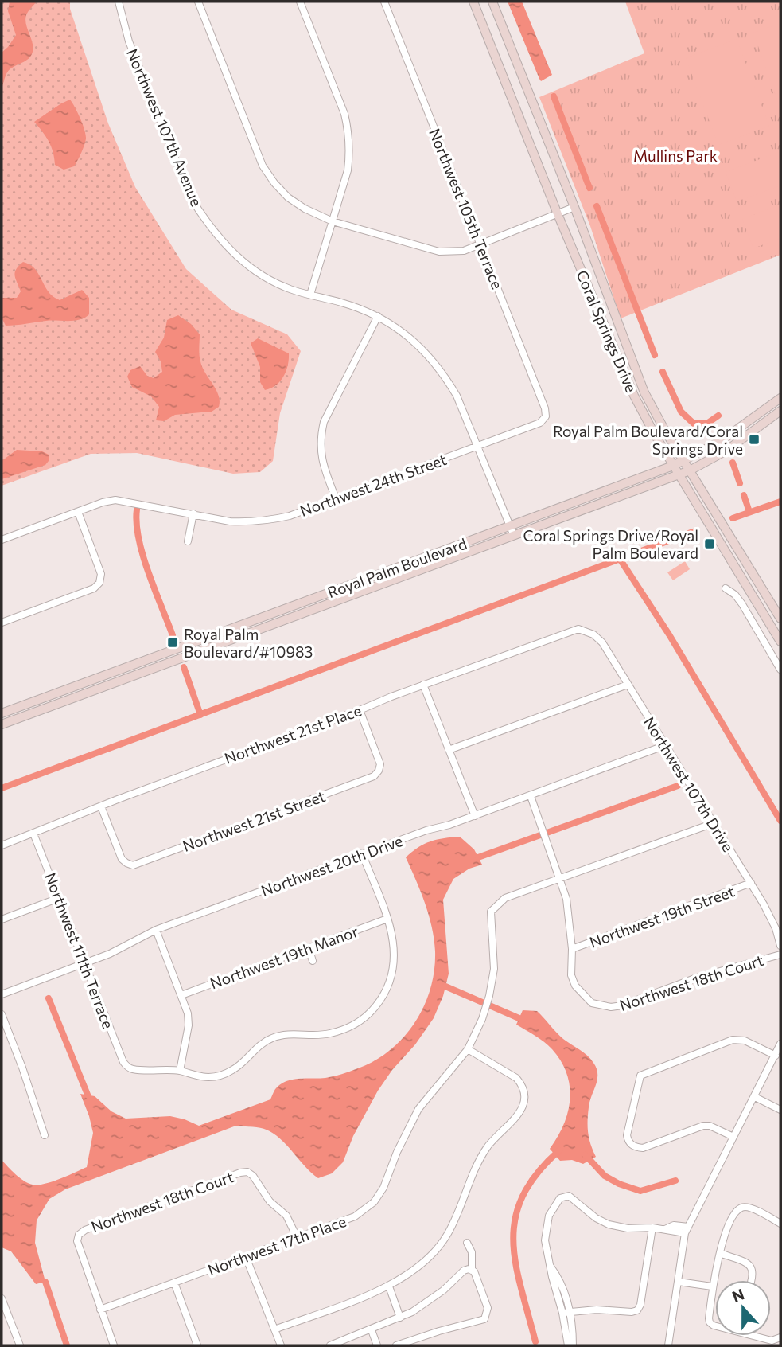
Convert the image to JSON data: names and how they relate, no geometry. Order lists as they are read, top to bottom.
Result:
{
  "streets": {
    "main road": ["Coral Springs Drive", "Royal Palm Boulevard"],
    "street": [
      "Northwest 107th Avenue",
      "Northwest 105th Terrace",
      "Northwest 24th Street",
      "Northwest 21st Place",
      "Northwest 107th Drive",
      "Northwest 21st Street",
      "Northwest 20th Drive",
      "Northwest 19th Street",
      "Northwest 111th Terrace",
      "Northwest 19th Manor",
      "Northwest 18th Court",
      "Northwest 17th Place"
    ]
  },
  "crossings": [
    ["Northwest 107th Avenue", "Northwest 24th Street"],
    ["Northwest 107th Avenue", "Royal Palm Boulevard"],
    ["Northwest 105th Terrace", "Northwest 24th Street"],
    ["Coral Springs Drive", "Royal Palm Boulevard"],
    ["Northwest 21st Place", "Northwest 107th Drive"],
    ["Northwest 21st Place", "Northwest 21st Street"],
    ["Northwest 21st Place", "Northwest 111th Terrace"],
    ["Northwest 107th Drive", "Northwest 20th Drive"],
    ["Northwest 107th Drive", "Northwest 19th Street"],
    ["Northwest 107th Drive", "Northwest 17th Place"],
    ["Northwest 20th Drive", "Northwest 111th Terrace"],
    ["Northwest 19th Street", "Northwest 18th Court"],
    ["Northwest 18th Court", "Northwest 17th Place"]
  ],
  "parks": ["Mullins Park"],
  "places": {
    "transit": ["Royal Palm Boulevard/Coral Springs Drive", "Coral Springs Drive/Royal Palm Boulevard", "Royal Palm Boulevard/#10983"]
  },
  "north": "top"
}
